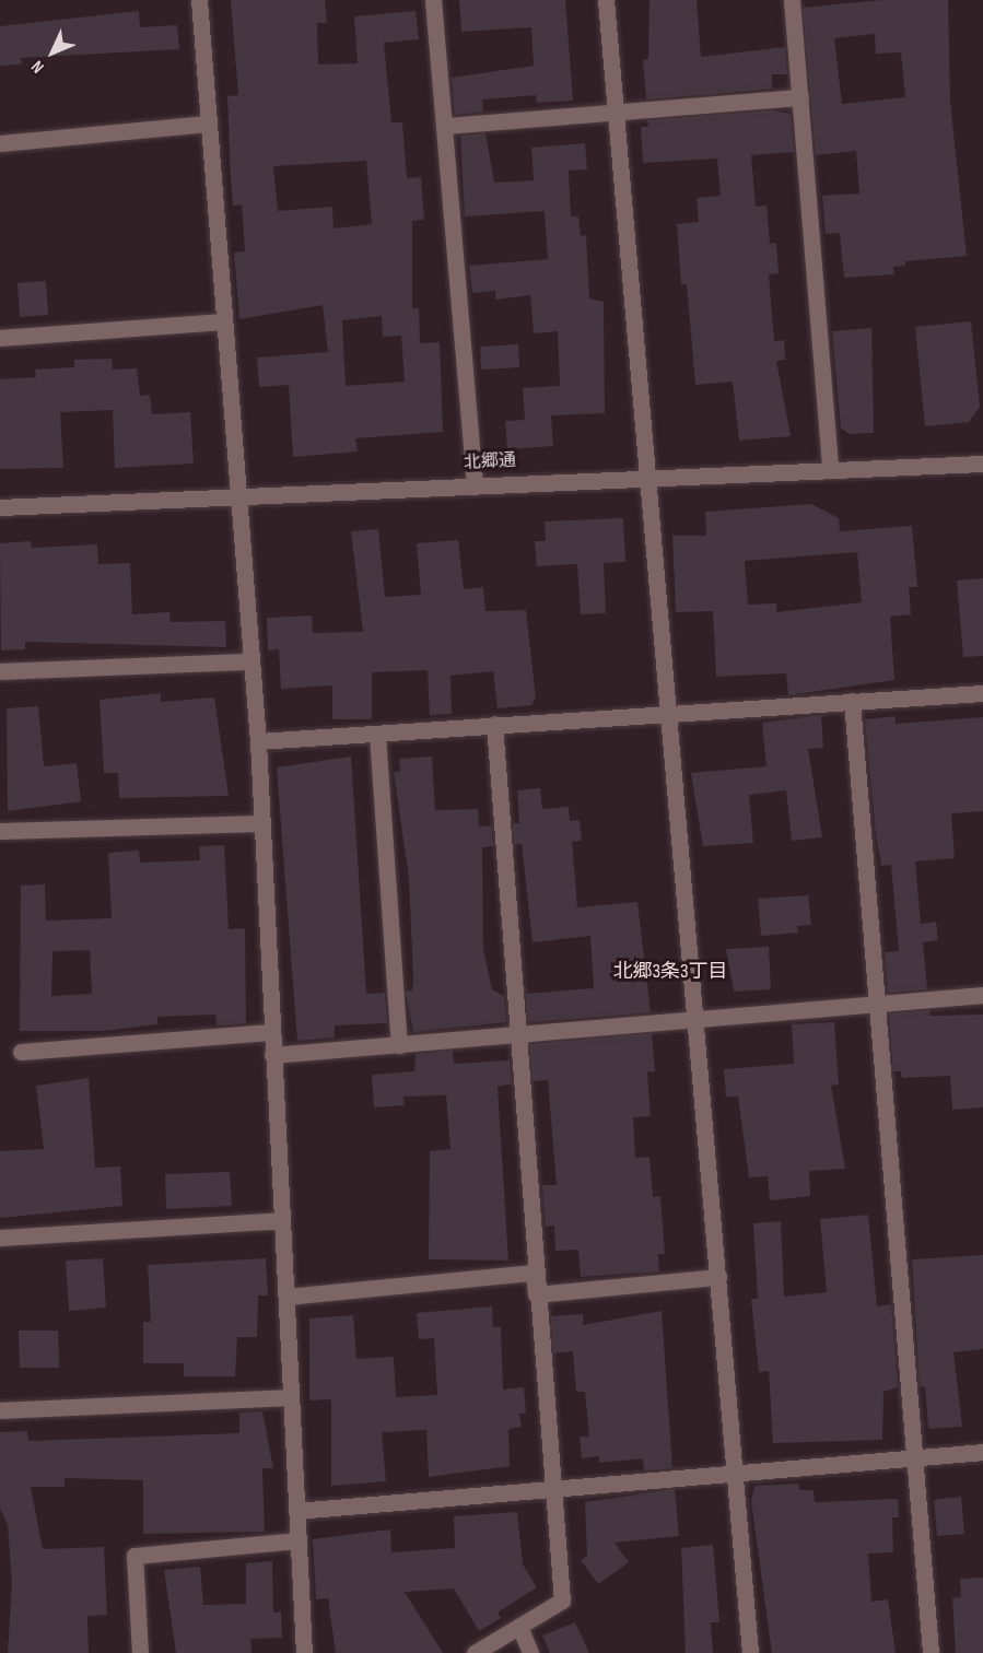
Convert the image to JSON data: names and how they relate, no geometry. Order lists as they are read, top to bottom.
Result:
{
  "streets": {
    "street": ["北郷通"]
  },
  "districts": ["北郷3条3丁目"],
  "north": "bottom left"
}
